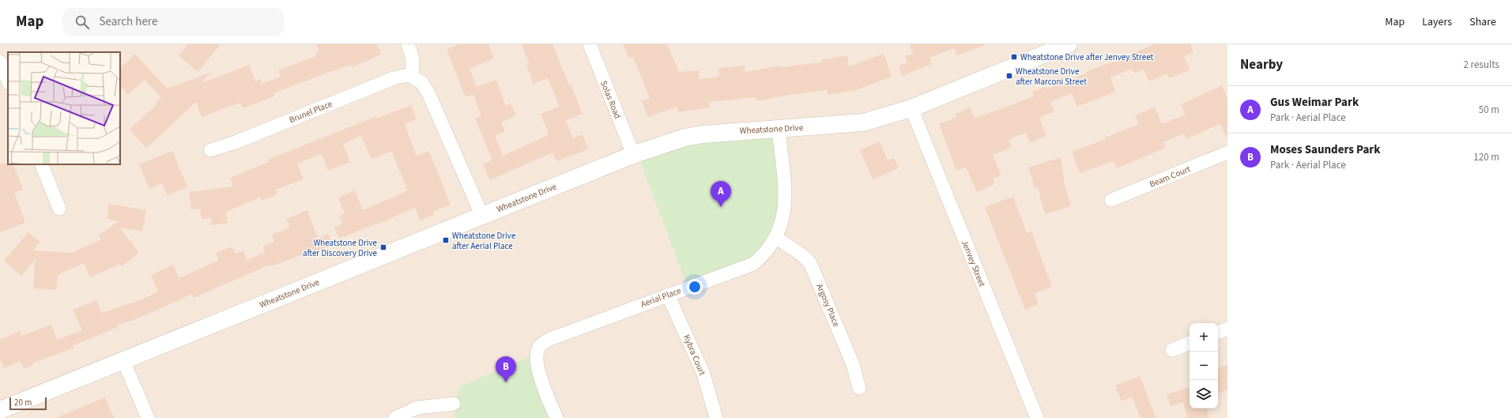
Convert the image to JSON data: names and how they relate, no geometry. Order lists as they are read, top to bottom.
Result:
{
  "streets": {
    "street": [
      "Solas Road",
      "Brunel Place",
      "Wheatstone Drive",
      "Beam Court",
      "Jenvey Street",
      "Aerial Place",
      "Argosy Place",
      "Kybra Court"
    ]
  },
  "crossings": [
    ["Solas Road", "Wheatstone Drive"],
    ["Wheatstone Drive", "Jenvey Street"],
    ["Wheatstone Drive", "Aerial Place"],
    ["Aerial Place", "Argosy Place"],
    ["Aerial Place", "Kybra Court"]
  ],
  "places": {
    "transit": [
      "Wheatstone Drive after Jenvey Street",
      "Wheatstone Drive after Marconi Street",
      "Wheatstone Drive after Aerial Place",
      "Wheatstone Drive after Discovery Drive"
    ]
  },
  "scale_bar": "20 m",
  "page": {
    "header": "Map",
    "search": "Search here",
    "nav": ["Map", "Layers", "Share"],
    "heading": ["Nearby", "2 results"],
    "list": [
      {
        "mark": "A",
        "name": "Gus Weimar Park",
        "note": "Park · Aerial Place",
        "value": "50 m"
      },
      {
        "mark": "B",
        "name": "Moses Saunders Park",
        "note": "Park · Aerial Place",
        "value": "120 m"
      }
    ],
    "pins": ["A", "B"],
    "map_buttons": ["+", "−"],
    "scale": "20 m"
  }
}
